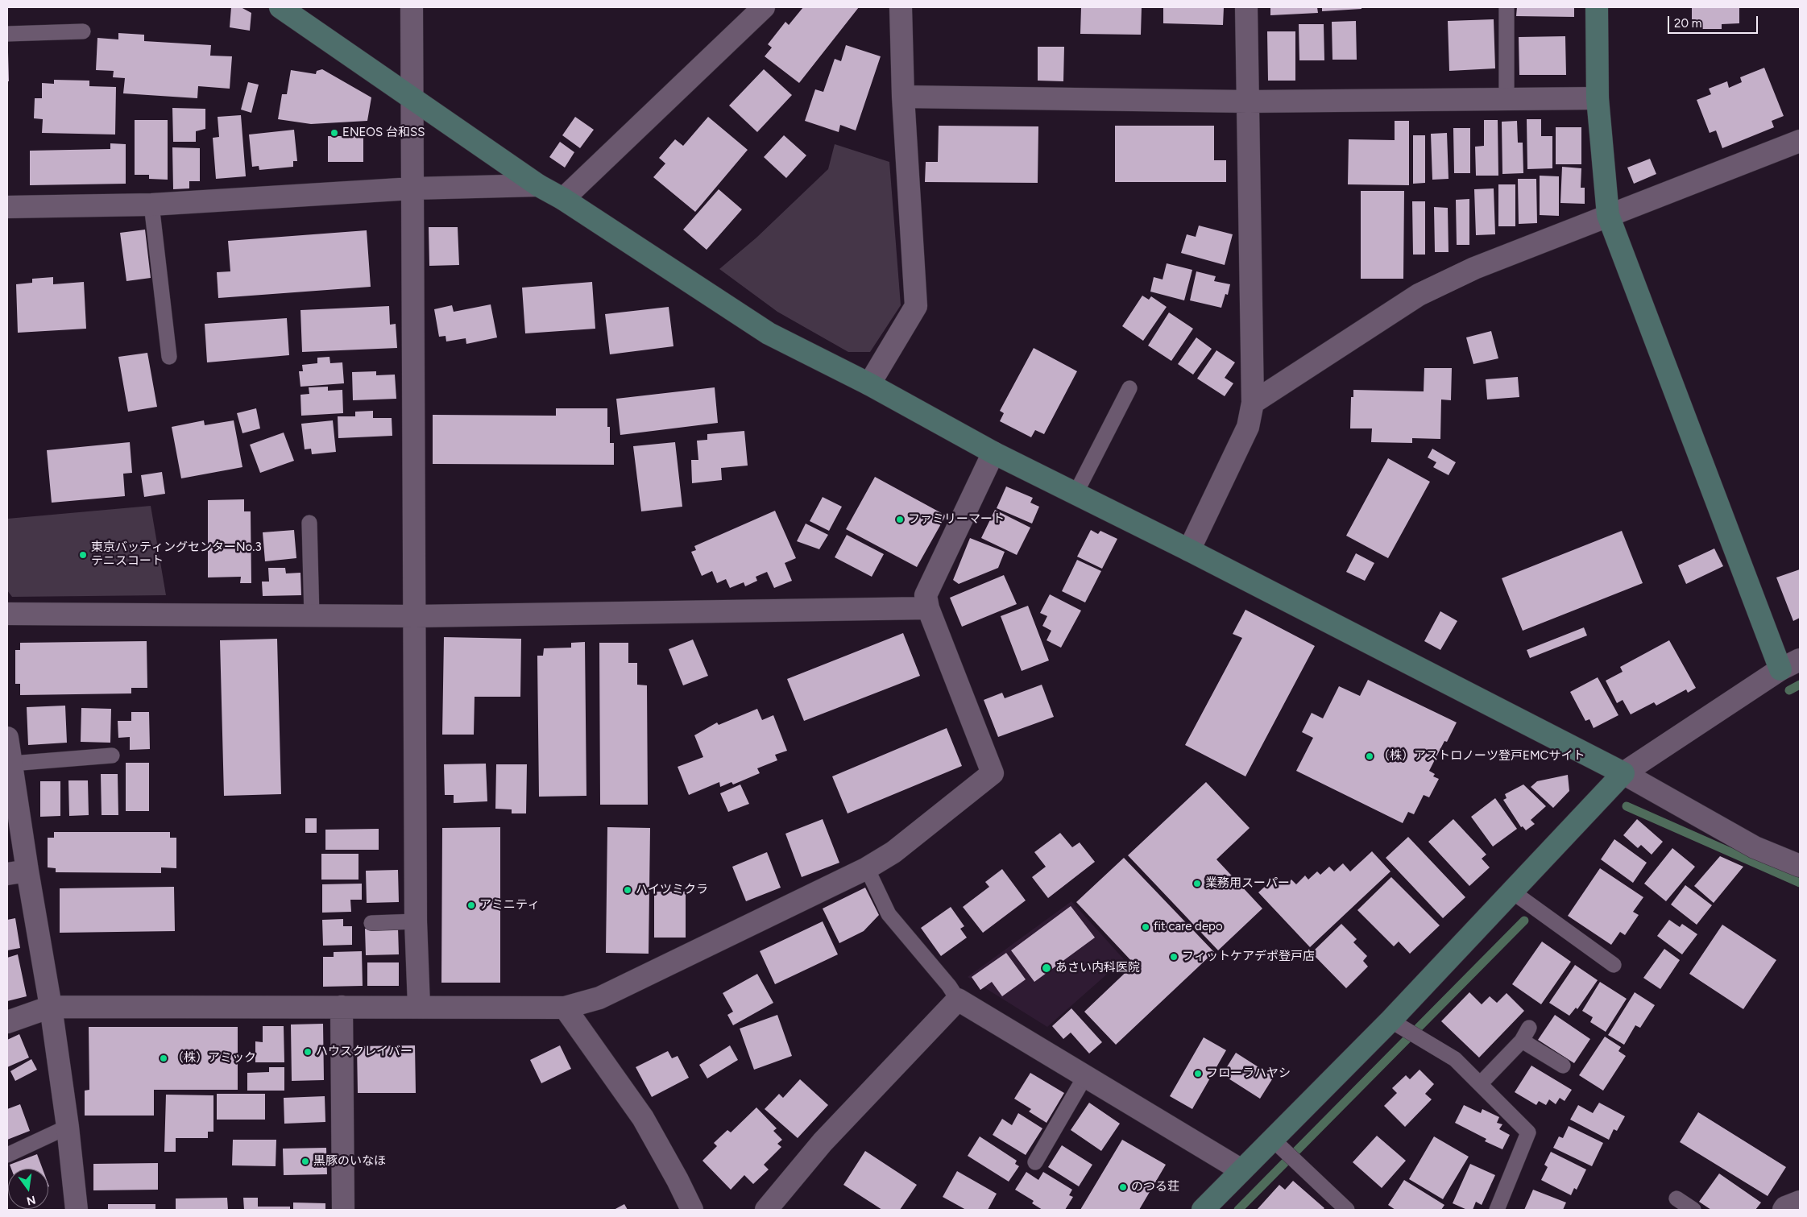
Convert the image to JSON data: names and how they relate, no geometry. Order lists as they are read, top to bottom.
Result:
{
  "places": [
    "ENEOS 台和SS",
    "ファミリーマート",
    "東京バッティングセンターNo.3 テニスコート",
    "（株）アストロノーツ登戸EMCサイト",
    "業務用スーパー",
    "ハイツミクラ",
    "アミニティ",
    "fit care depo",
    "フィットケアデポ登戸店",
    "あさい内科医院",
    "ハウスクレイバー",
    "（株）アミック",
    "フローラハヤシ",
    "黒豚のいなほ",
    "のつる荘"
  ],
  "scale_bar": "20 m",
  "north": "bottom"
}
